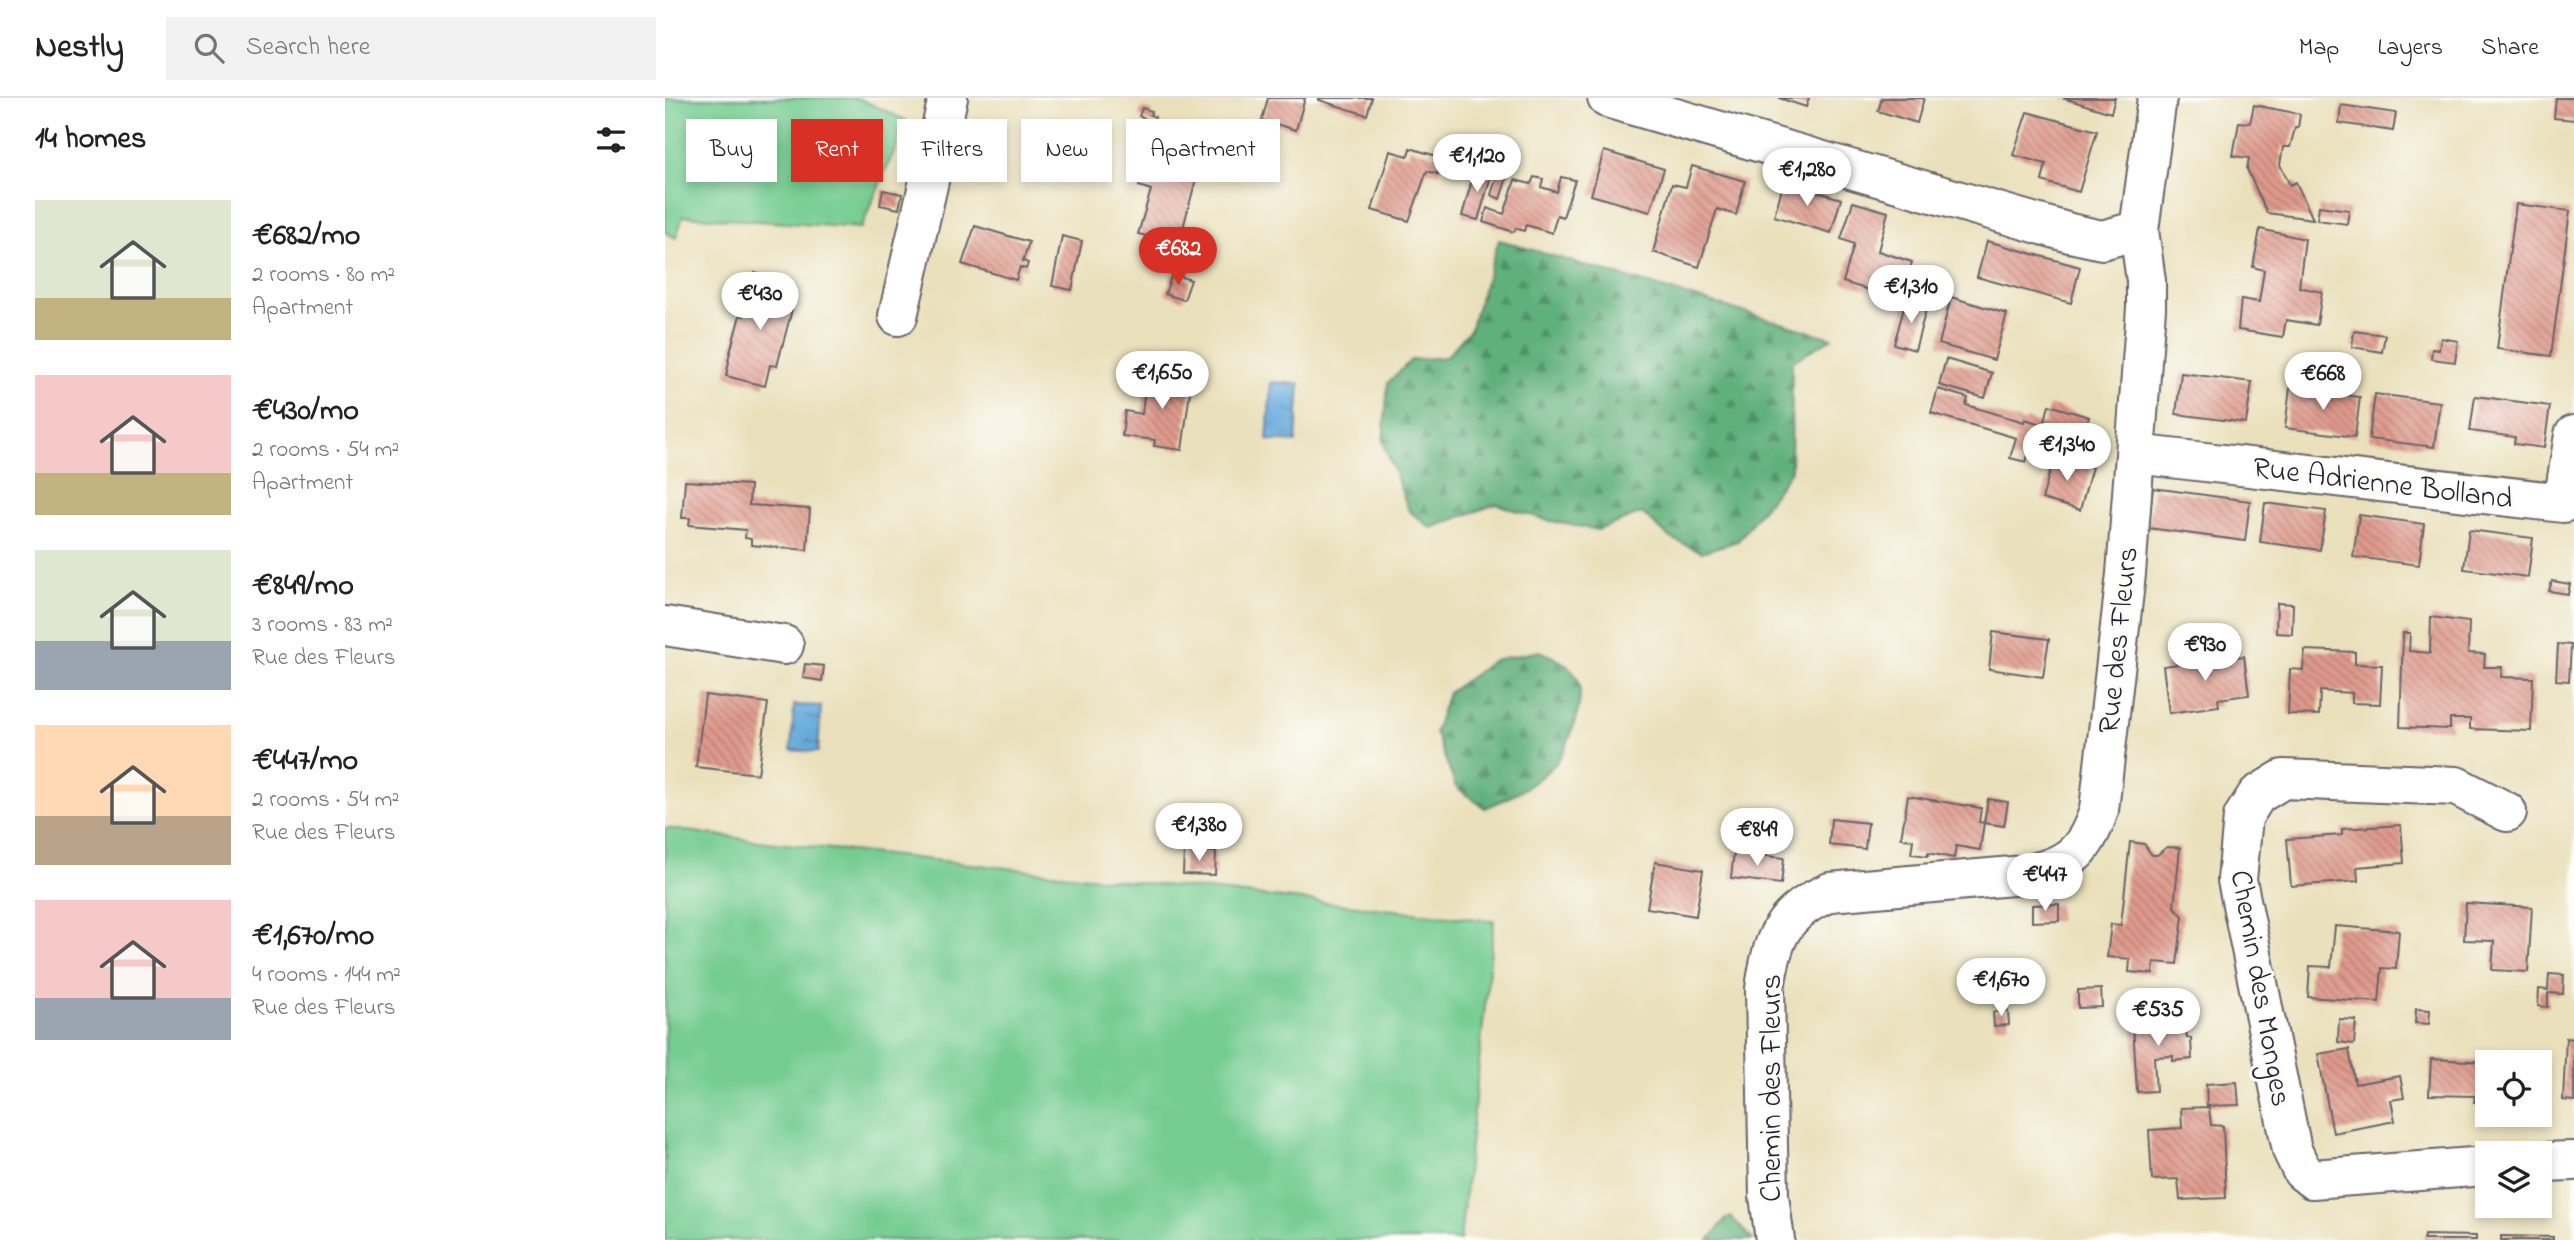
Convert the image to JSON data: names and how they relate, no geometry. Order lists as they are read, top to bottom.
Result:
{
  "streets": {
    "street": [
      "Rue Adrienne Bolland",
      "Rue des Fleurs",
      "Chemin des Monges",
      "Chemin des Fleurs"
    ]
  },
  "crossings": [
    ["Rue Adrienne Bolland", "Rue des Fleurs"],
    ["Rue des Fleurs", "Chemin des Fleurs"]
  ],
  "page": {
    "header": "Nestly",
    "search": "Search here",
    "nav": ["Map", "Layers", "Share"],
    "heading": "14 homes",
    "chip": [
      "Buy",
      "Rent",
      "Filters",
      "New",
      "Apartment"
    ],
    "price": [
      "€1,120",
      "€1,280",
      "€682",
      "€1,310",
      "€430",
      "€1,650",
      "€668",
      "€1,340",
      "€930",
      "€1,380",
      "€849",
      "€447",
      "€1,670",
      "€535"
    ],
    "list": [
      {
        "name": "€682/mo",
        "note": "2 rooms · 80 m² · Apartment"
      },
      {
        "name": "€430/mo",
        "note": "2 rooms · 54 m² · Apartment"
      },
      {
        "name": "€849/mo",
        "note": "3 rooms · 83 m² · Rue des Fleurs"
      },
      {
        "name": "€447/mo",
        "note": "2 rooms · 54 m² · Rue des Fleurs"
      },
      {
        "name": "€1,670/mo",
        "note": "4 rooms · 144 m² · Rue des Fleurs"
      }
    ]
  }
}
